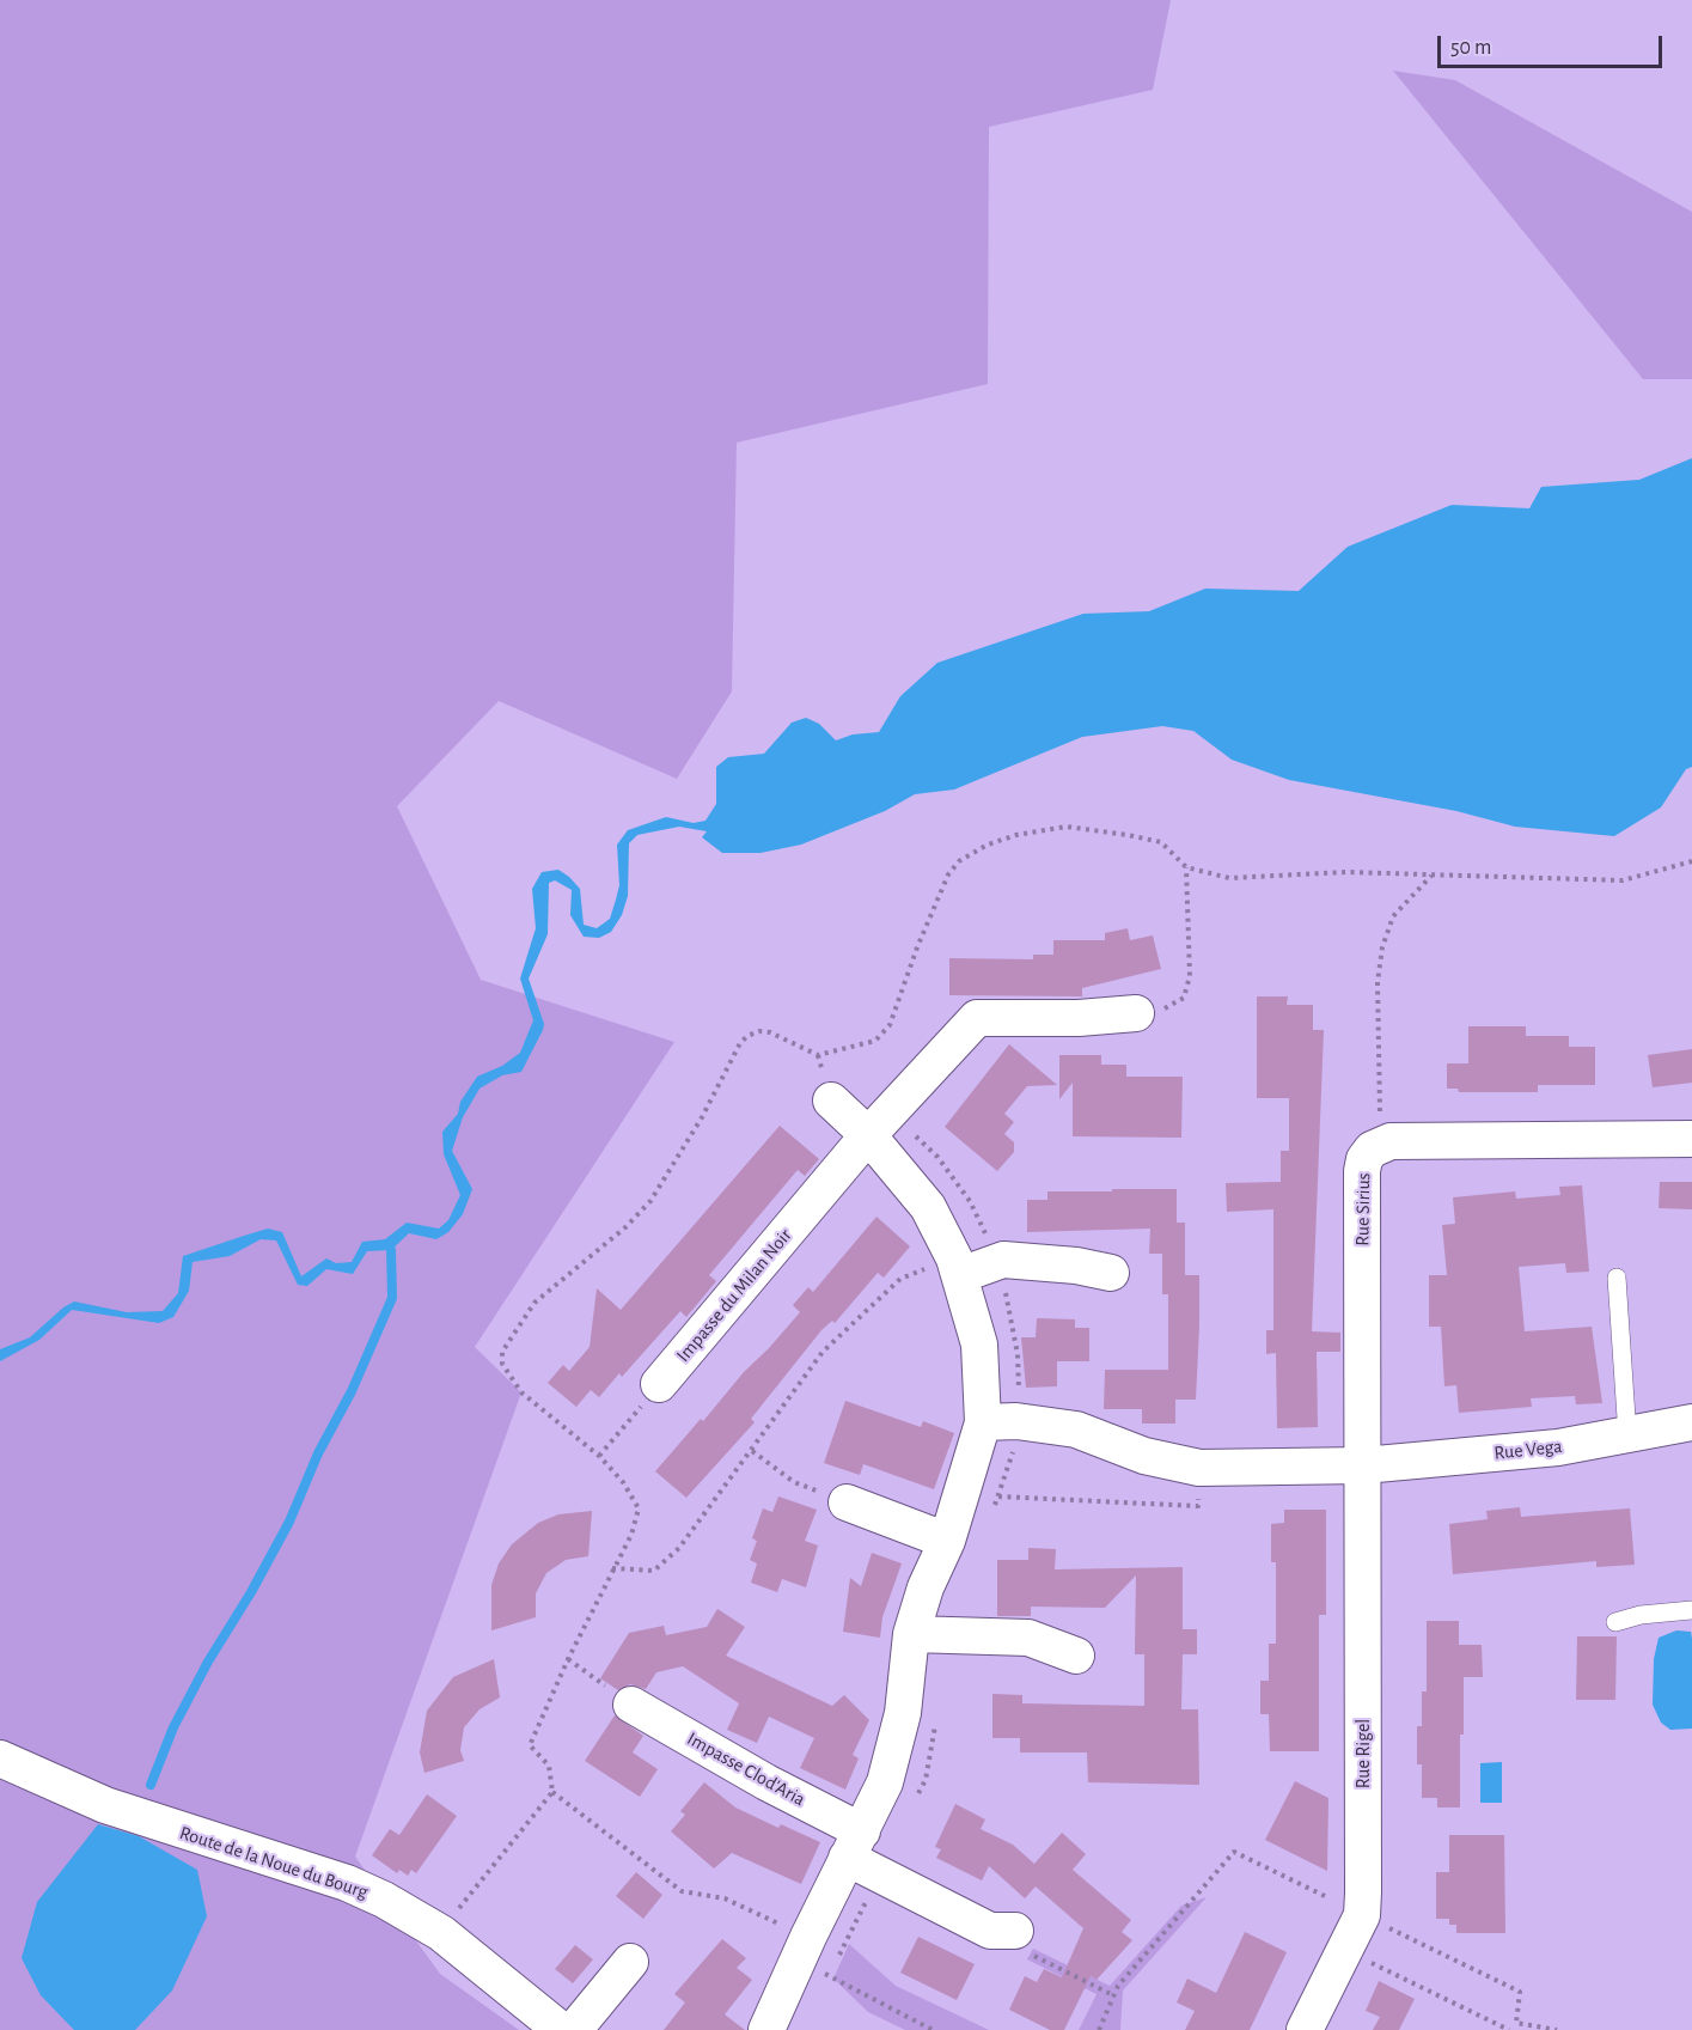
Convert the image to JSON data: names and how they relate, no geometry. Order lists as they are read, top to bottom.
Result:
{
  "streets": {
    "street": [
      "Rue Sirius",
      "Impasse du Milan Noir",
      "Rue Vega",
      "Rue Rigel",
      "Impasse Clod'Aria",
      "Route de la Noue du Bourg"
    ]
  },
  "crossings": [
    ["Rue Sirius", "Rue Vega"],
    ["Rue Sirius", "Rue Rigel"],
    ["Rue Vega", "Rue Rigel"]
  ],
  "scale_bar": "50 m"
}
